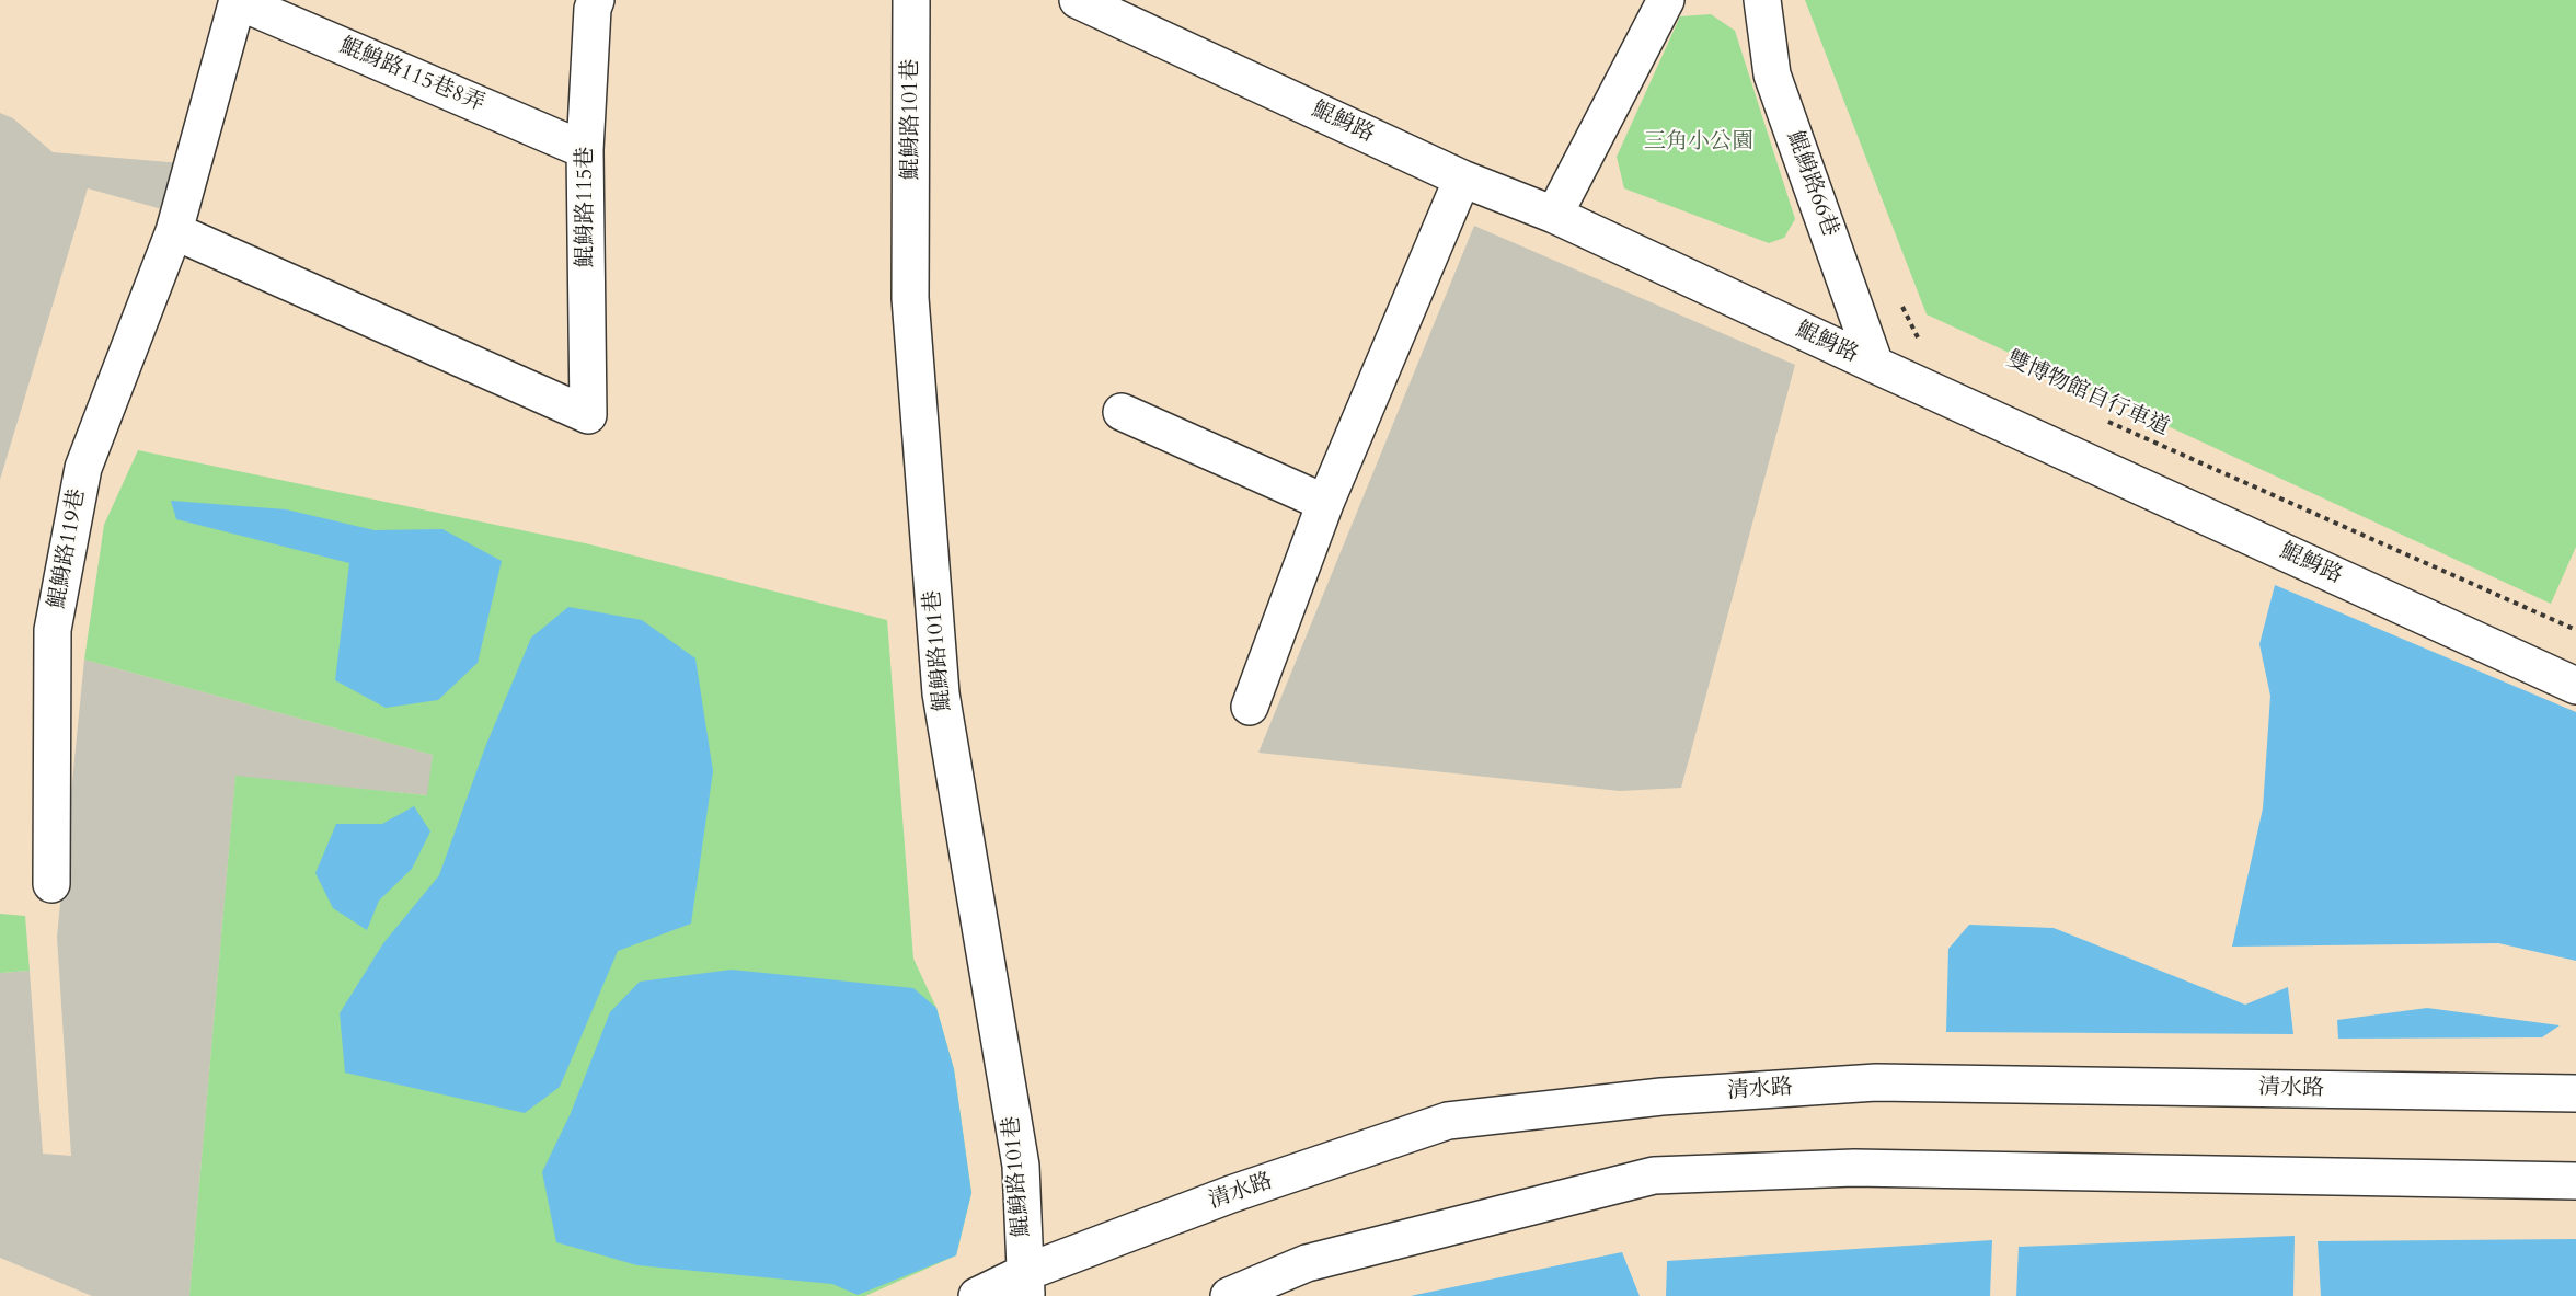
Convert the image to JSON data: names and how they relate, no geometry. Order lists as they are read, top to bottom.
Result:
{
  "streets": {
    "street": [
      "鯤鯓路115巷8弄",
      "鯤鯓路101巷",
      "鯤鯓路",
      "鯤鯓路66巷",
      "鯤鯓路115巷",
      "鯤鯓路119巷",
      "清水路"
    ],
    "path": ["雙博物館自行車道"]
  },
  "crossings": [
    ["鯤鯓路115巷8弄", "鯤鯓路115巷"],
    ["鯤鯓路115巷8弄", "鯤鯓路119巷"],
    ["鯤鯓路101巷", "清水路"],
    ["鯤鯓路", "鯤鯓路66巷"],
    ["鯤鯓路115巷", "鯤鯓路119巷"]
  ],
  "parks": ["三角小公園"]
}
